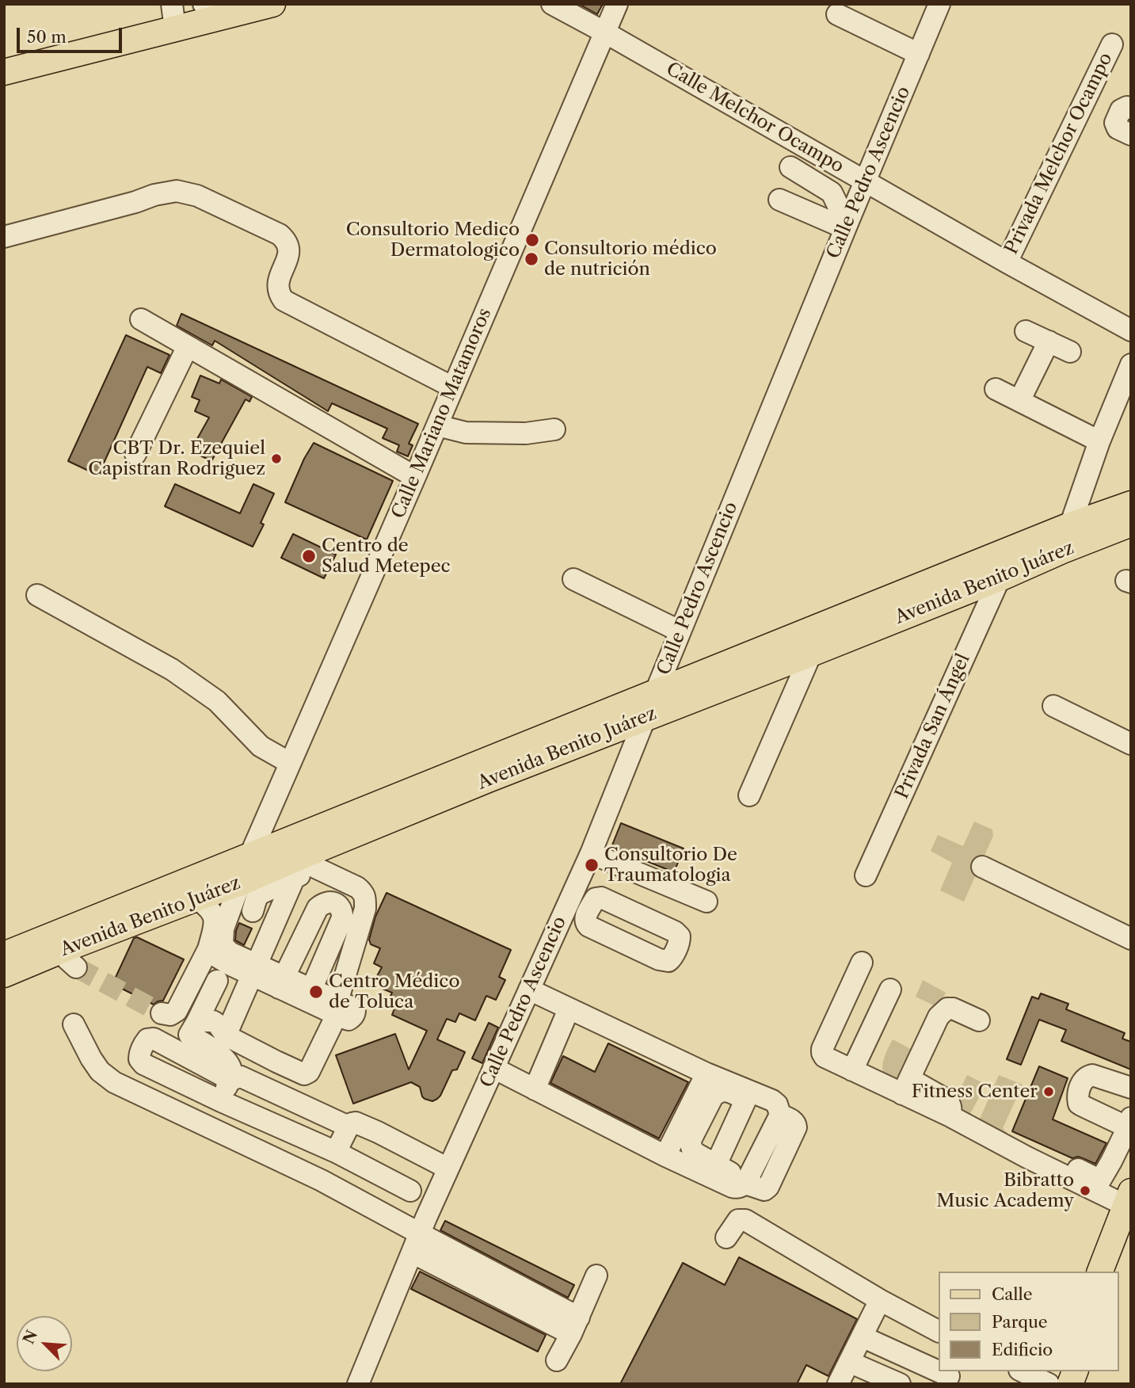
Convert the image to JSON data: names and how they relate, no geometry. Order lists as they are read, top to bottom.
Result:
{
  "streets": {
    "main road": ["Avenida Benito Juárez"],
    "street": [
      "Calle Melchor Ocampo",
      "Privada Melchor Ocampo",
      "Calle Pedro Ascencio",
      "Calle Mariano Matamoros",
      "Privada San Ángel"
    ]
  },
  "crossings": [
    ["Calle Melchor Ocampo", "Privada Melchor Ocampo"],
    ["Calle Melchor Ocampo", "Calle Pedro Ascencio"],
    ["Calle Melchor Ocampo", "Calle Mariano Matamoros"],
    ["Calle Pedro Ascencio", "Avenida Benito Juárez"],
    ["Calle Mariano Matamoros", "Avenida Benito Juárez"],
    ["Avenida Benito Juárez", "Privada San Ángel"]
  ],
  "places": [
    "Consultorio Medico Dermatologico",
    "Consultorio médico de nutrición",
    "CBT Dr. Ezequiel Capistran Rodriguez",
    "Centro de Salud Metepec",
    "Consultorio De Traumatologia",
    "Centro Médico de Toluca",
    "Fitness Center",
    "Bibratto Music Academy"
  ],
  "legend": ["Calle", "Parque", "Edificio"],
  "scale_bar": "50 m",
  "north": "top left"
}
